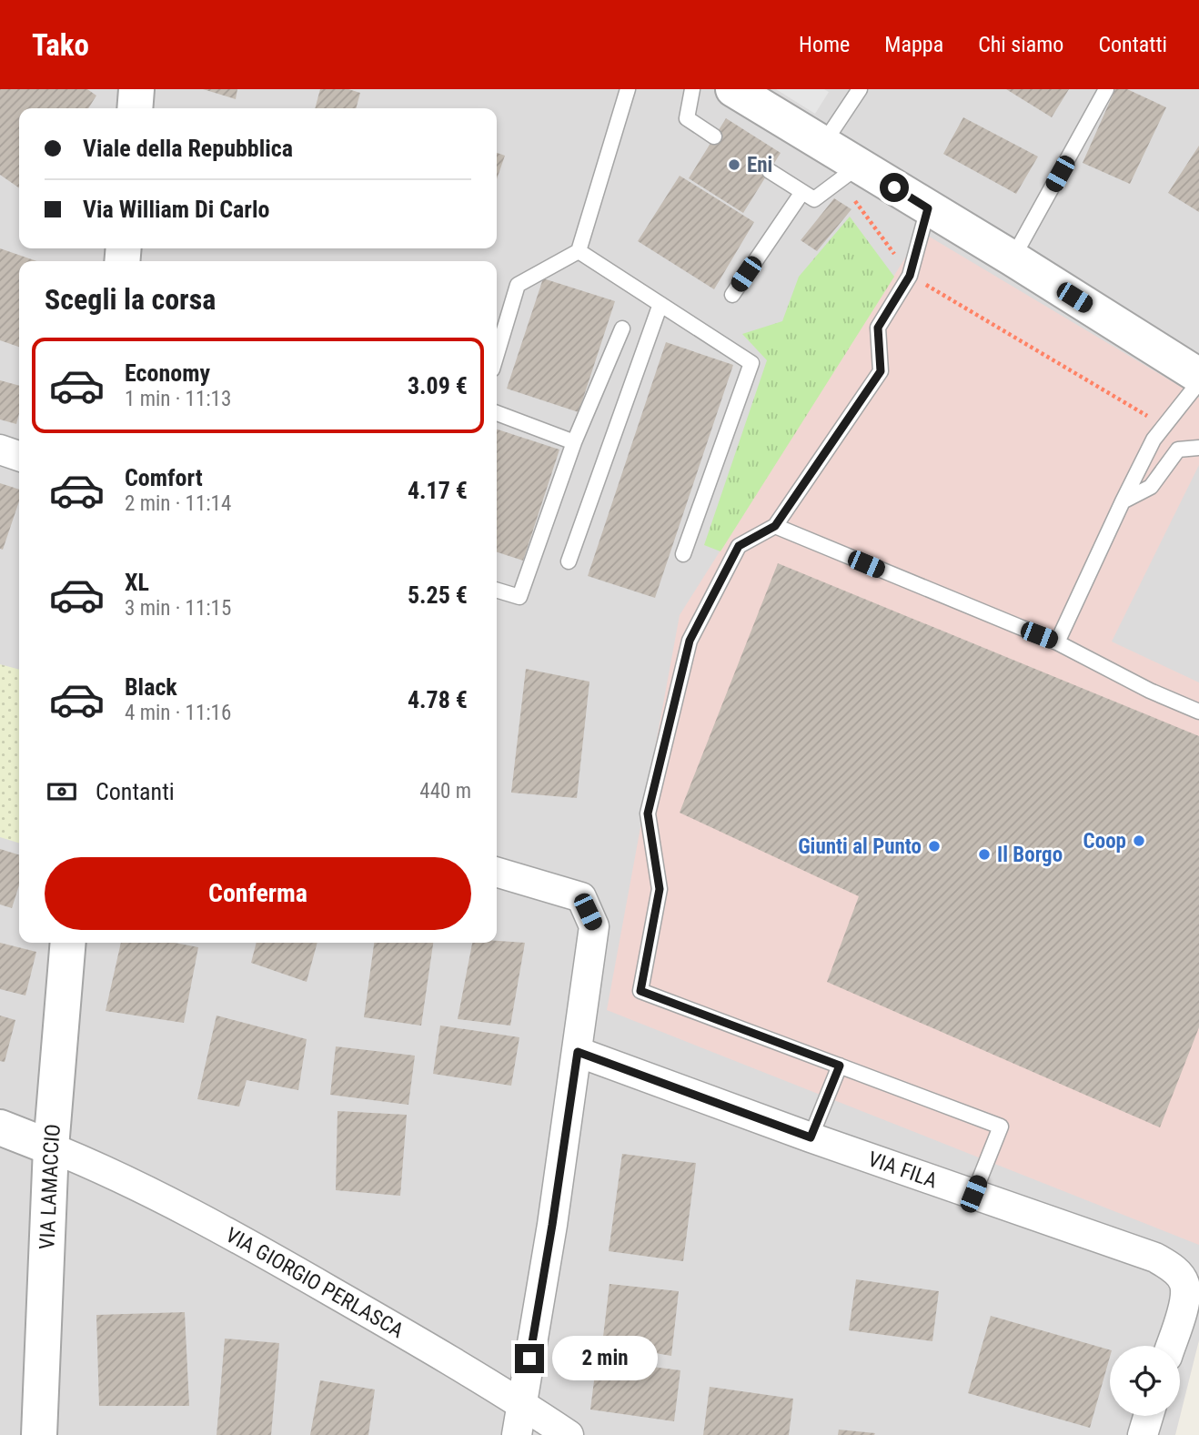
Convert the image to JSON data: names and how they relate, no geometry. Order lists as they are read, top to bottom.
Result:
{
  "streets": {
    "street": ["VIA FILA", "VIA LAMACCIO", "VIA GIORGIO PERLASCA"]
  },
  "crossings": [
    ["VIA LAMACCIO", "VIA GIORGIO PERLASCA"]
  ],
  "places": [
    "Eni",
    "Coop",
    "Giunti al Punto",
    "Il Borgo"
  ],
  "page": {
    "header": "Tako",
    "nav": [
      "Home",
      "Mappa",
      "Chi siamo",
      "Contatti"
    ],
    "banner": ["Viale della Repubblica", "Via William Di Carlo"],
    "heading": "Scegli la corsa",
    "list": [
      {
        "name": "Economy",
        "note": "1 min · 11:13",
        "value": "3.09 €"
      },
      {
        "name": "Comfort",
        "note": "2 min · 11:14",
        "value": "4.17 €"
      },
      {
        "name": "XL",
        "note": "3 min · 11:15",
        "value": "5.25 €"
      },
      {
        "name": "Black",
        "note": "4 min · 11:16",
        "value": "4.78 €"
      }
    ],
    "pay": ["Contanti", "440 m"],
    "buttons": "Conferma",
    "bubble": "2 min"
  }
}
